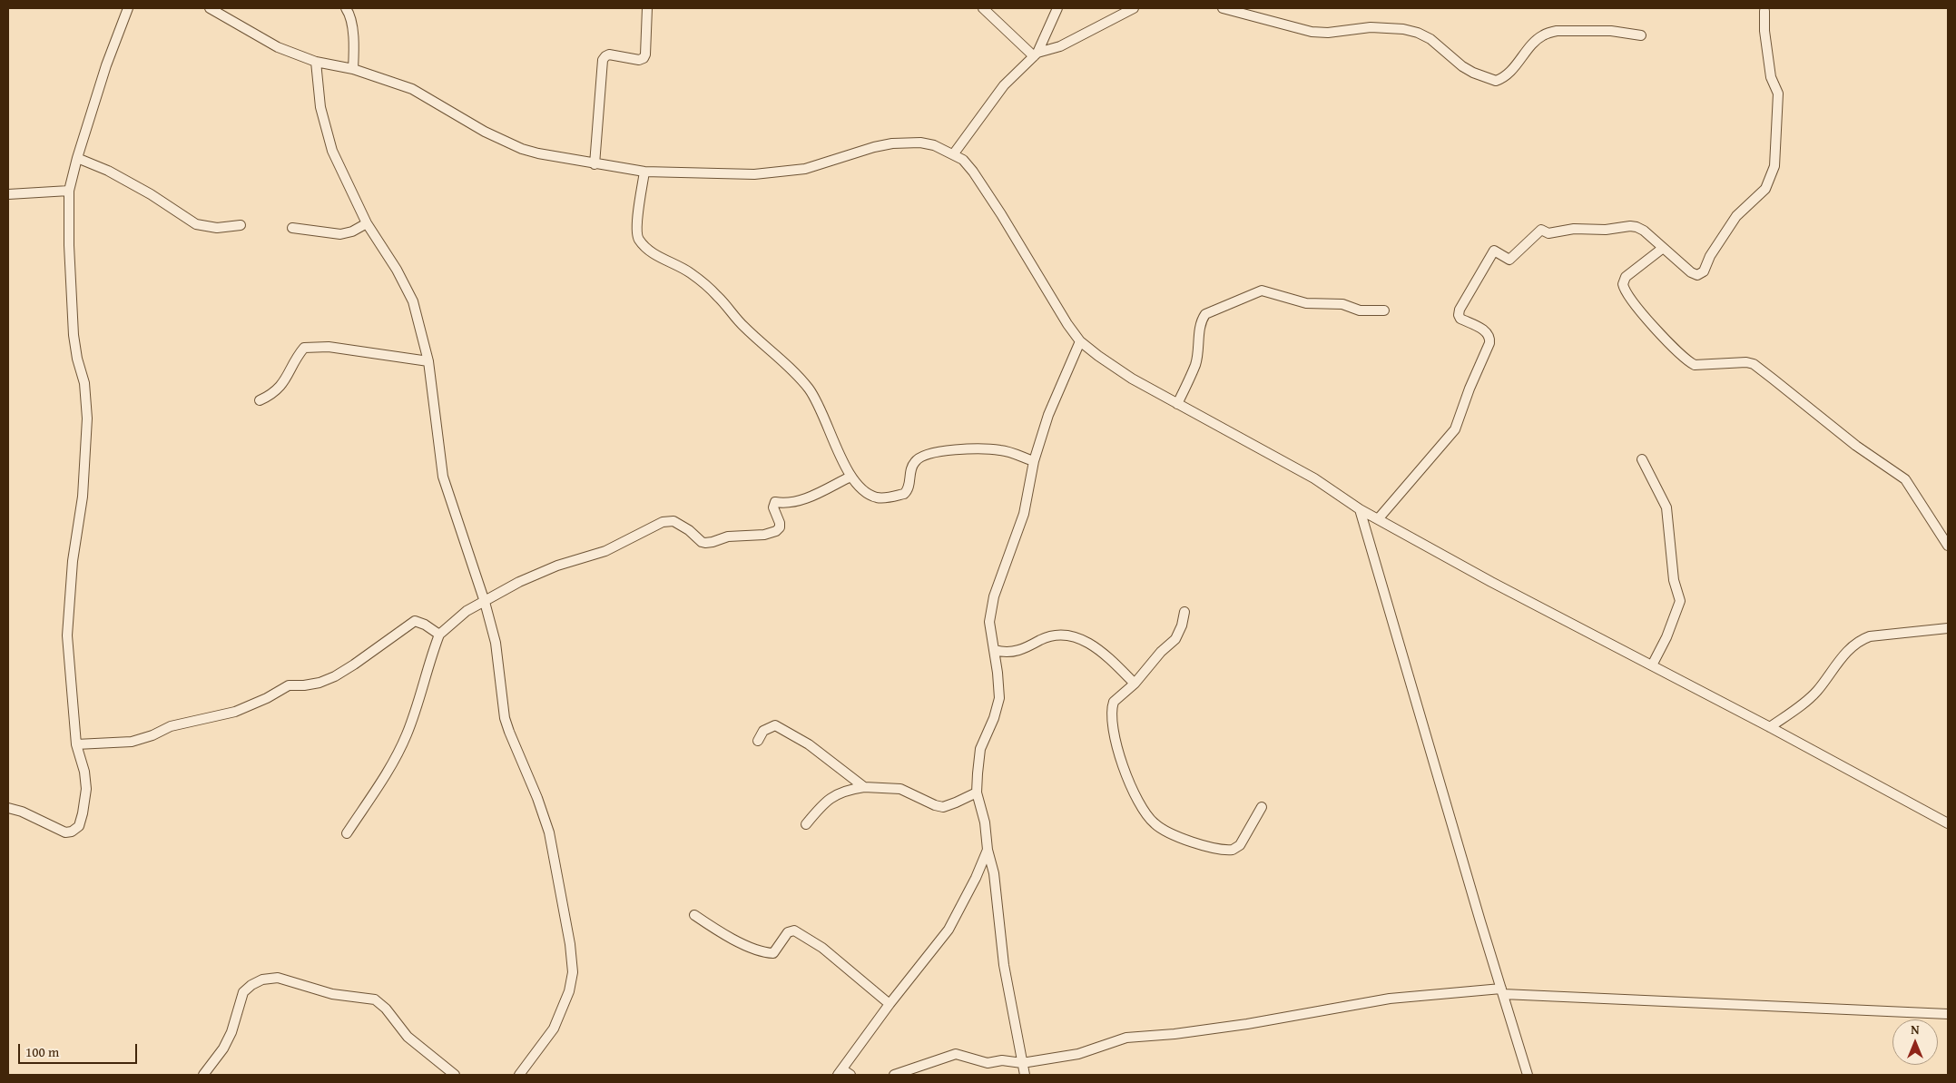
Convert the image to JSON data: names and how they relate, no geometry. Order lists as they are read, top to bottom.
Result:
{
  "scale_bar": "100 m",
  "north": "top"
}
